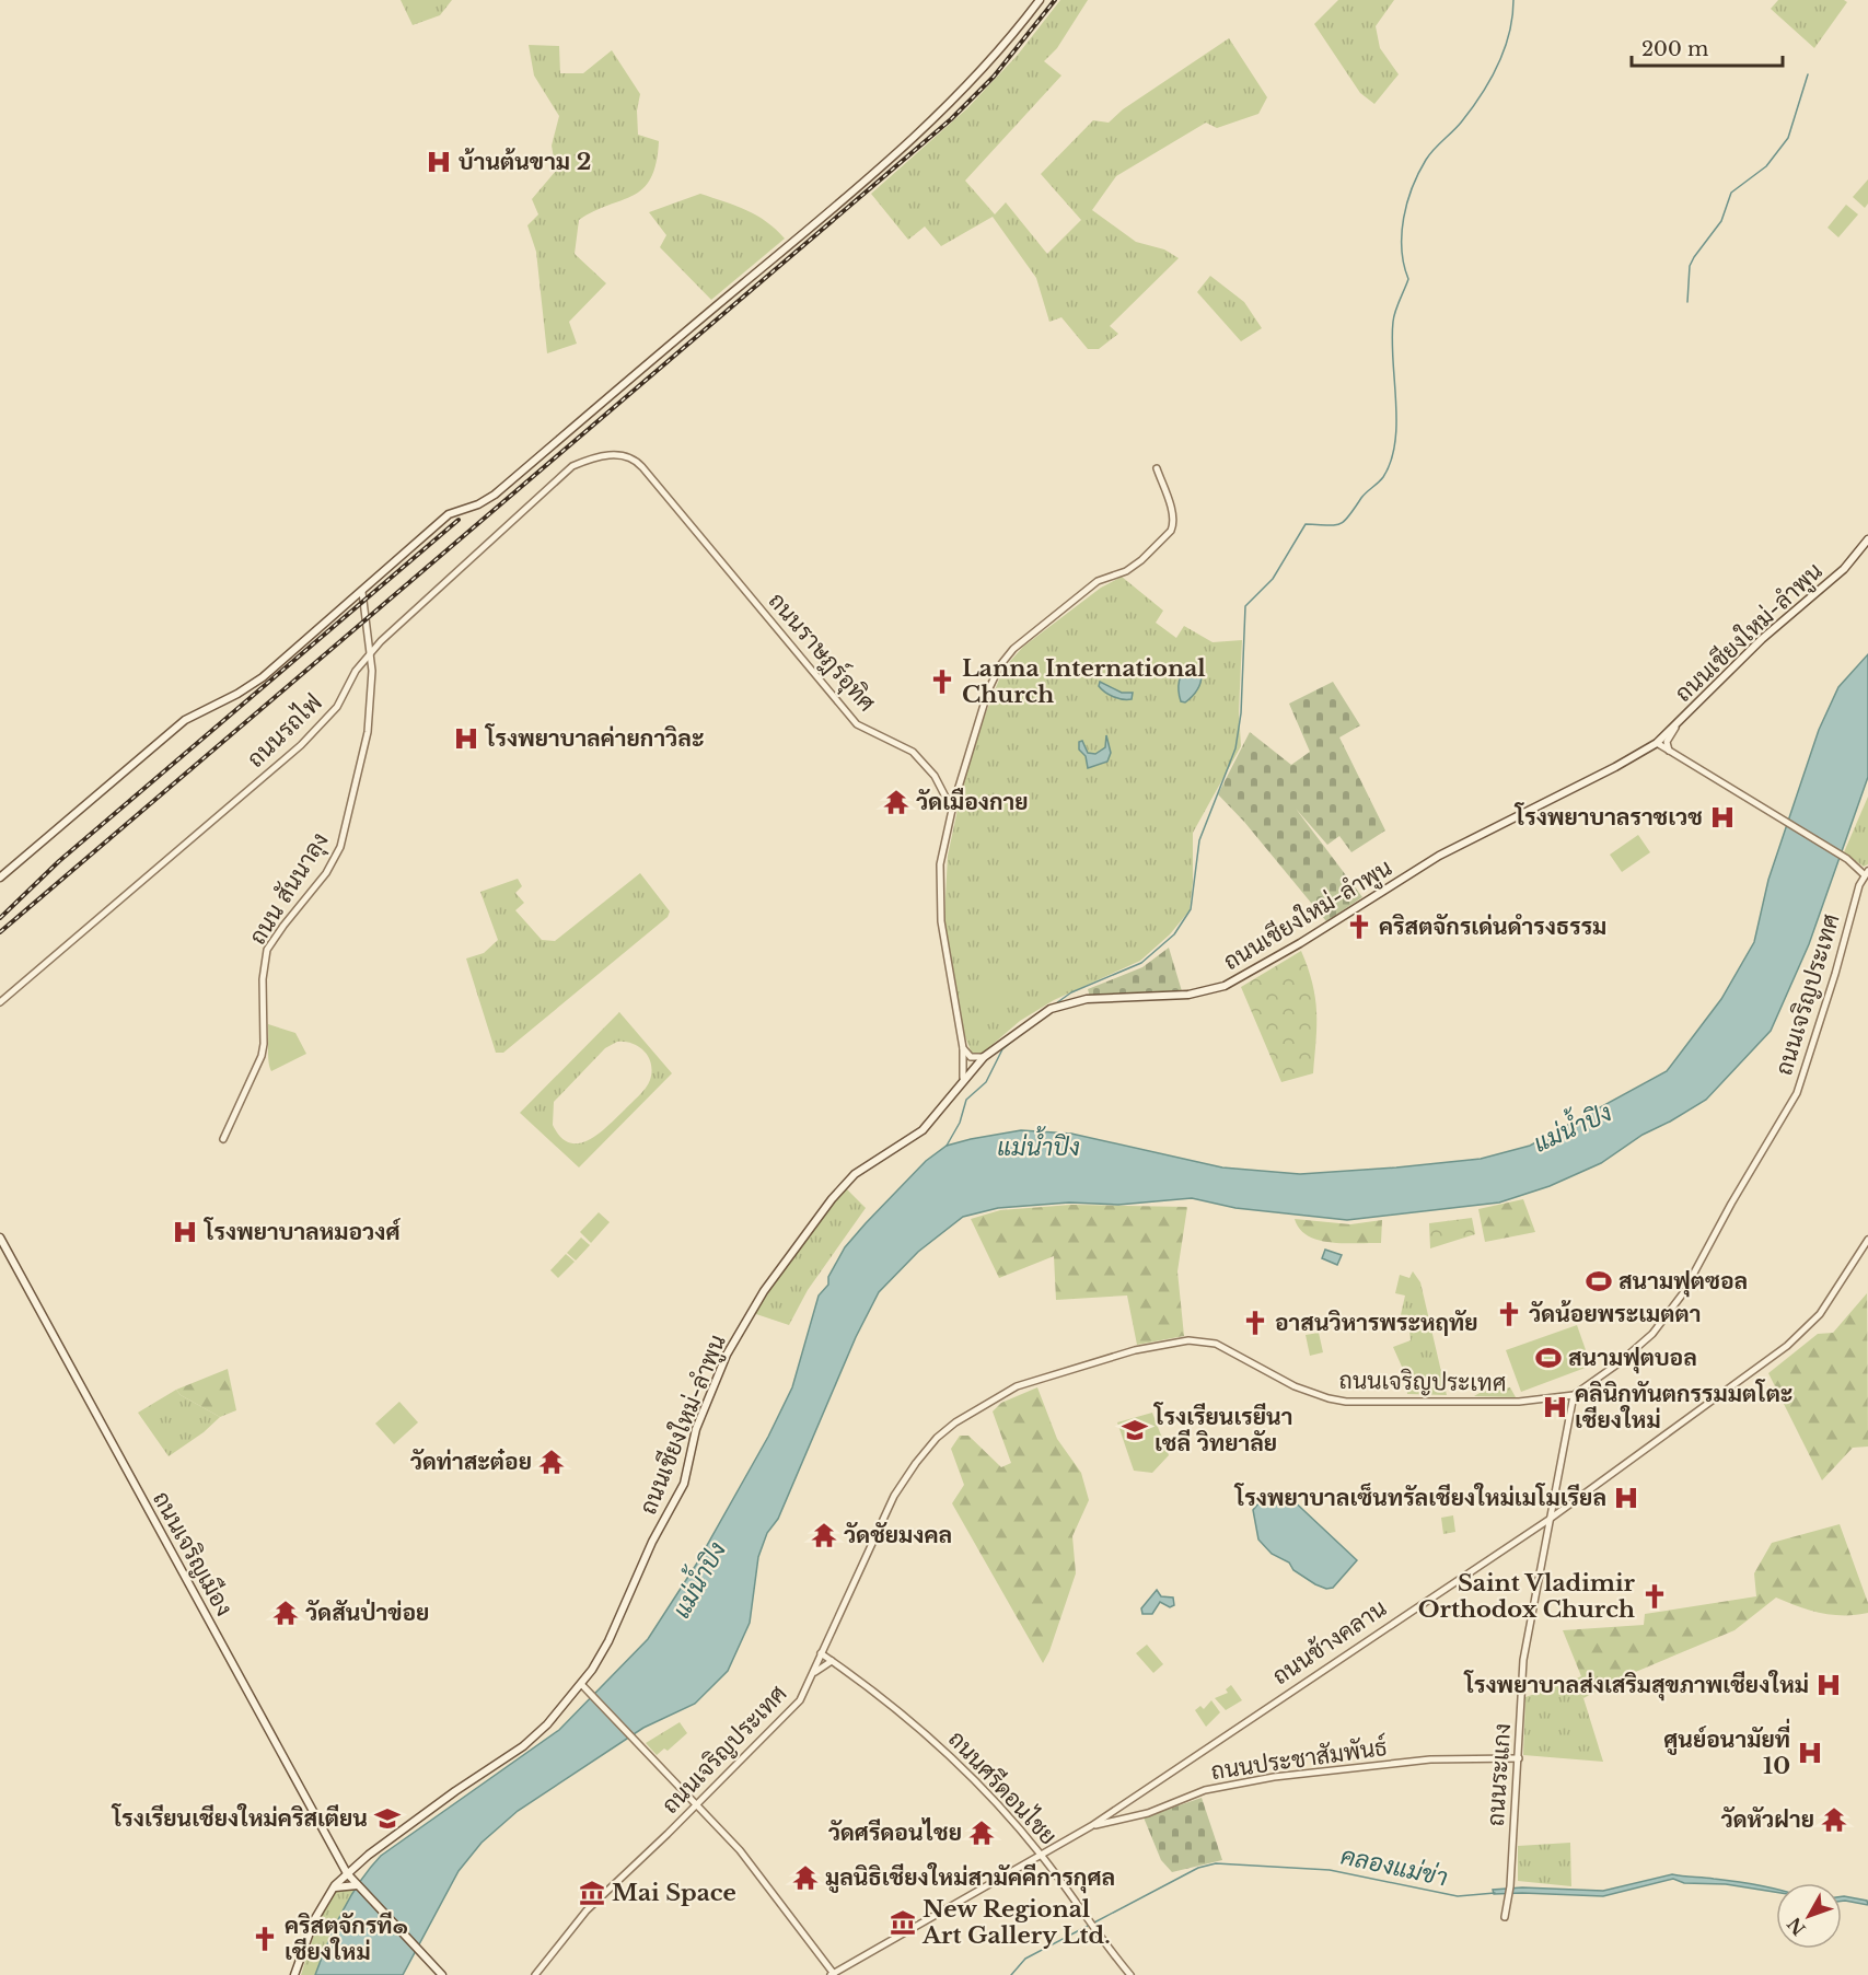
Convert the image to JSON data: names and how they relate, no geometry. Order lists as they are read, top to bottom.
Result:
{
  "streets": {
    "main road": ["ถนนเชียงใหม่-ลำพูน", "ถนนเจริญเมือง"],
    "street": [
      "ถนนราษฎร์อุทิศ",
      "ถนนรถไฟ",
      "ถนน สันนาลุง",
      "ถนนเจริญประเทศ",
      "ถนนช้างคลาน",
      "ถนนประชาสัมพันธ์",
      "ถนนระแกง",
      "ถนนศรีดอนไชย"
    ]
  },
  "crossings": [
    ["ถนนเชียงใหม่-ลำพูน", "ถนนเจริญเมือง"],
    ["ถนนราษฎร์อุทิศ", "ถนนรถไฟ"],
    ["ถนนรถไฟ", "ถนน สันนาลุง"],
    ["ถนนเจริญประเทศ", "ถนนระแกง"],
    ["ถนนเจริญประเทศ", "ถนนศรีดอนไชย"],
    ["ถนนช้างคลาน", "ถนนประชาสัมพันธ์"],
    ["ถนนช้างคลาน", "ถนนระแกง"],
    ["ถนนช้างคลาน", "ถนนศรีดอนไชย"],
    ["ถนนประชาสัมพันธ์", "ถนนระแกง"]
  ],
  "water": ["แม่น้ำปิง", "คลองแม่ข่า"],
  "places": {
    "hospital": [
      "บ้านต้นขาม 2",
      "โรงพยาบาลค่ายกาวิละ",
      "โรงพยาบาลราชเวช",
      "โรงพยาบาลหมอวงศ์",
      "คลินิกทันตกรรมมตโตะ เชียงใหม่",
      "โรงพยาบาลเซ็นทรัลเชียงใหม่เมโมเรียล",
      "โรงพยาบาลส่งเสริมสุขภาพเชียงใหม่",
      "ศูนย์อนามัยที่ 10"
    ],
    "church": [
      "Lanna International Church",
      "คริสตจักรเด่นดำรงธรรม",
      "วัดน้อยพระเมตตา",
      "อาสนวิหารพระหฤทัย",
      "Saint Vladimir Orthodox Church",
      "คริสตจักรที๑ เชียงใหม่"
    ],
    "temple": [
      "วัดเมืองกาย",
      "วัดท่าสะต๋อย",
      "วัดชัยมงคล",
      "วัดสันป่าข่อย",
      "วัดหัวฝาย",
      "วัดศรีดอนไชย",
      "มูลนิธิเชียงใหม่สามัคคีการกุศล"
    ],
    "sports": ["สนามฟุตซอล", "สนามฟุตบอล"],
    "school or university": ["โรงเรียนเรยีนา เชลี วิทยาลัย", "โรงเรียนเชียงใหม่คริสเตียน"],
    "museum": ["Mai Space", "New Regional Art Gallery Ltd."]
  },
  "scale_bar": "200 m",
  "north": "bottom left"
}
